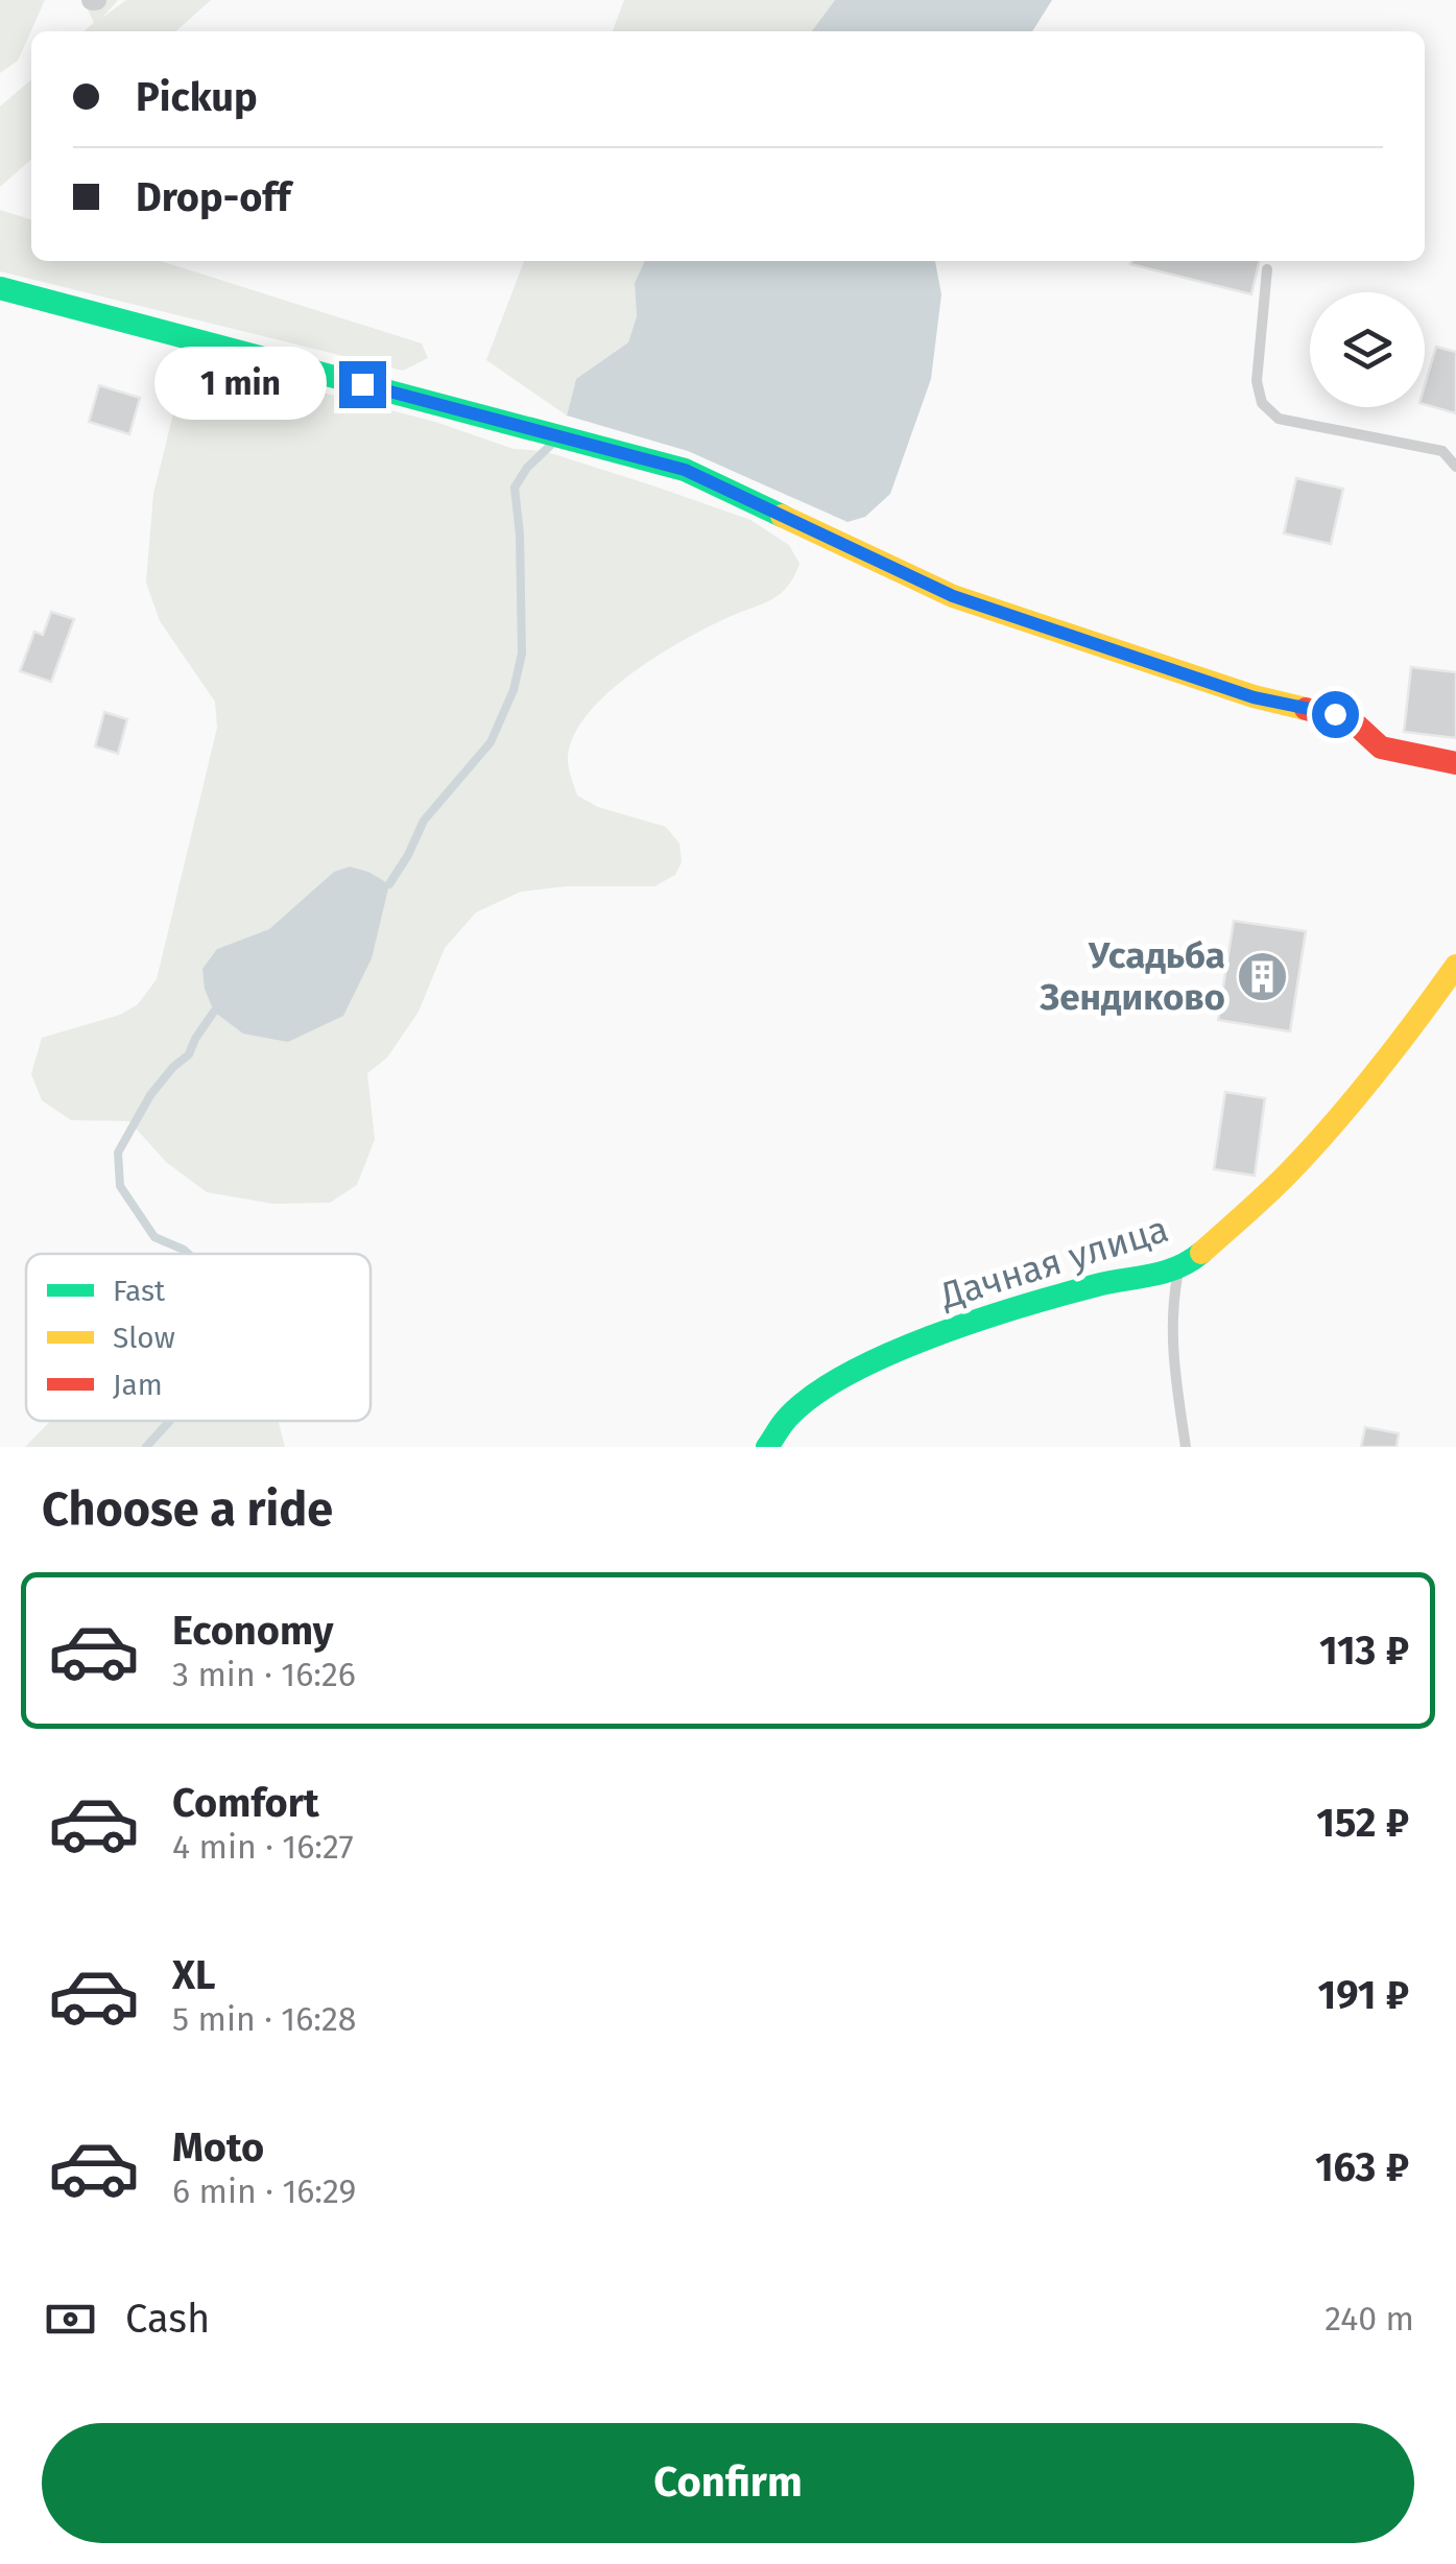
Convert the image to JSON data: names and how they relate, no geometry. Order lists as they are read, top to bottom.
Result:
{
  "streets": {
    "street": ["Дачная улица"]
  },
  "places": {
    "building": ["Усадьба Зендиково"]
  },
  "legend": ["Fast", "Slow", "Jam"],
  "page": {
    "banner": ["Pickup", "Drop-off"],
    "bubble": "1 min",
    "heading": "Choose a ride",
    "list": [
      {
        "name": "Economy",
        "note": "3 min · 16:26",
        "value": "113 ₽"
      },
      {
        "name": "Comfort",
        "note": "4 min · 16:27",
        "value": "152 ₽"
      },
      {
        "name": "XL",
        "note": "5 min · 16:28",
        "value": "191 ₽"
      },
      {
        "name": "Moto",
        "note": "6 min · 16:29",
        "value": "163 ₽"
      }
    ],
    "pay": ["Cash", "240 m"],
    "buttons": "Confirm"
  }
}
